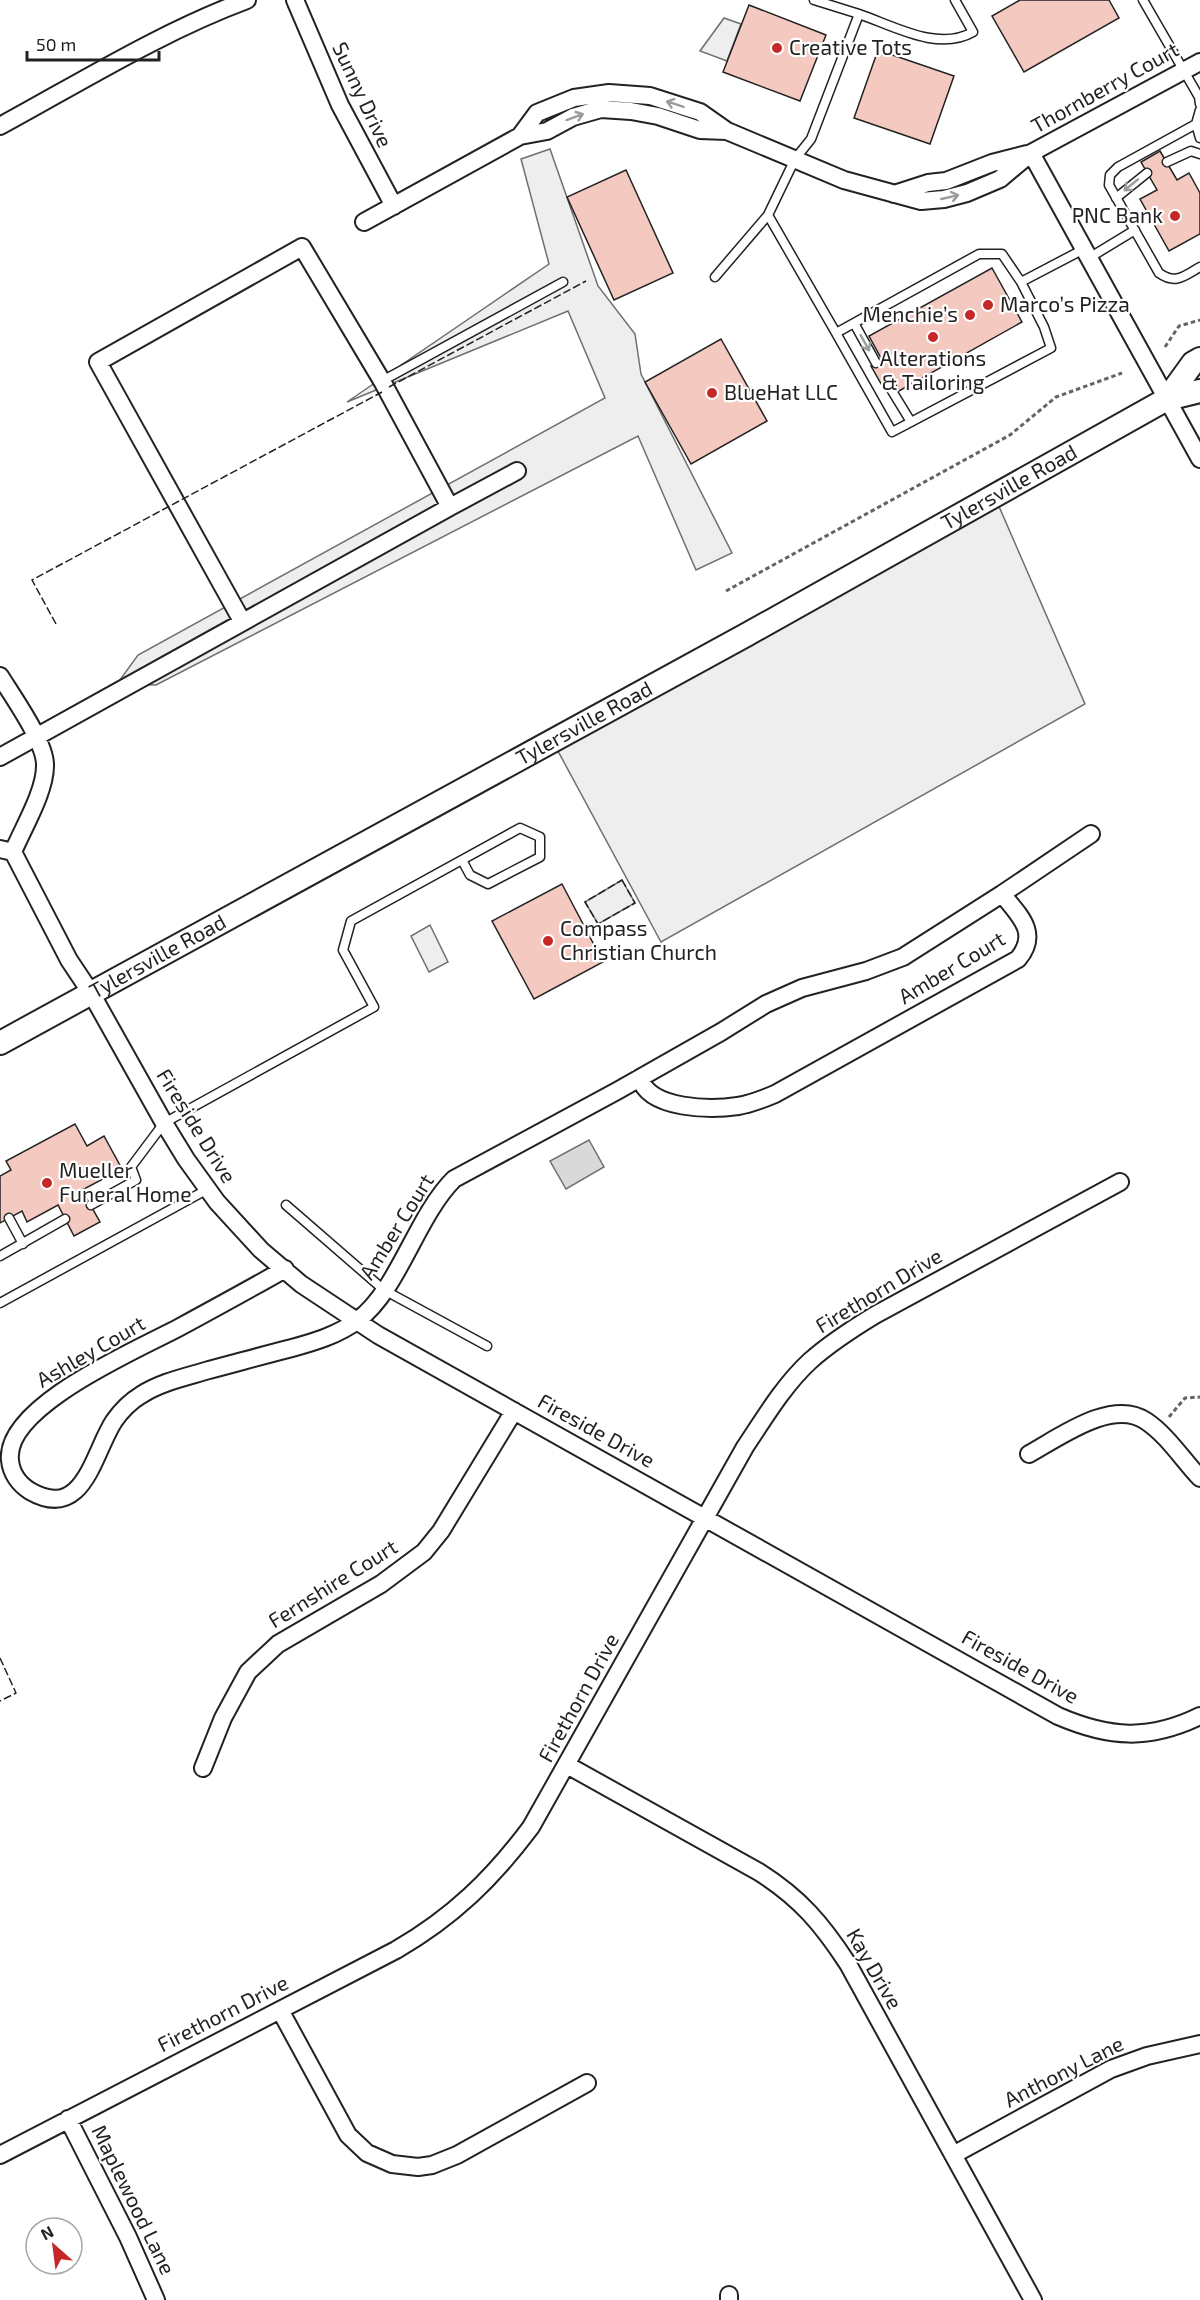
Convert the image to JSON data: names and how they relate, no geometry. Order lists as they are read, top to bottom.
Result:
{
  "streets": {
    "main road": ["Tylersville Road"],
    "street": [
      "Thornberry Court",
      "Sunny Drive",
      "Amber Court",
      "Fireside Drive",
      "Firethorn Drive",
      "Ashley Court",
      "Fernshire Court",
      "Kay Drive",
      "Anthony Lane",
      "Maplewood Lane"
    ]
  },
  "crossings": [
    ["Thornberry Court", "Sunny Drive"],
    ["Tylersville Road", "Fireside Drive"],
    ["Amber Court", "Fireside Drive"],
    ["Amber Court", "Ashley Court"],
    ["Fireside Drive", "Firethorn Drive"],
    ["Fireside Drive", "Ashley Court"],
    ["Fireside Drive", "Fernshire Court"],
    ["Firethorn Drive", "Kay Drive"],
    ["Firethorn Drive", "Maplewood Lane"],
    ["Kay Drive", "Anthony Lane"]
  ],
  "places": [
    "Creative Tots",
    "PNC Bank",
    "Marco’s Pizza",
    "Menchie’s",
    "Alterations & Tailoring",
    "BlueHat LLC",
    "Compass Christian Church",
    "Mueller Funeral Home"
  ],
  "scale_bar": "50 m",
  "north": "top left"
}
